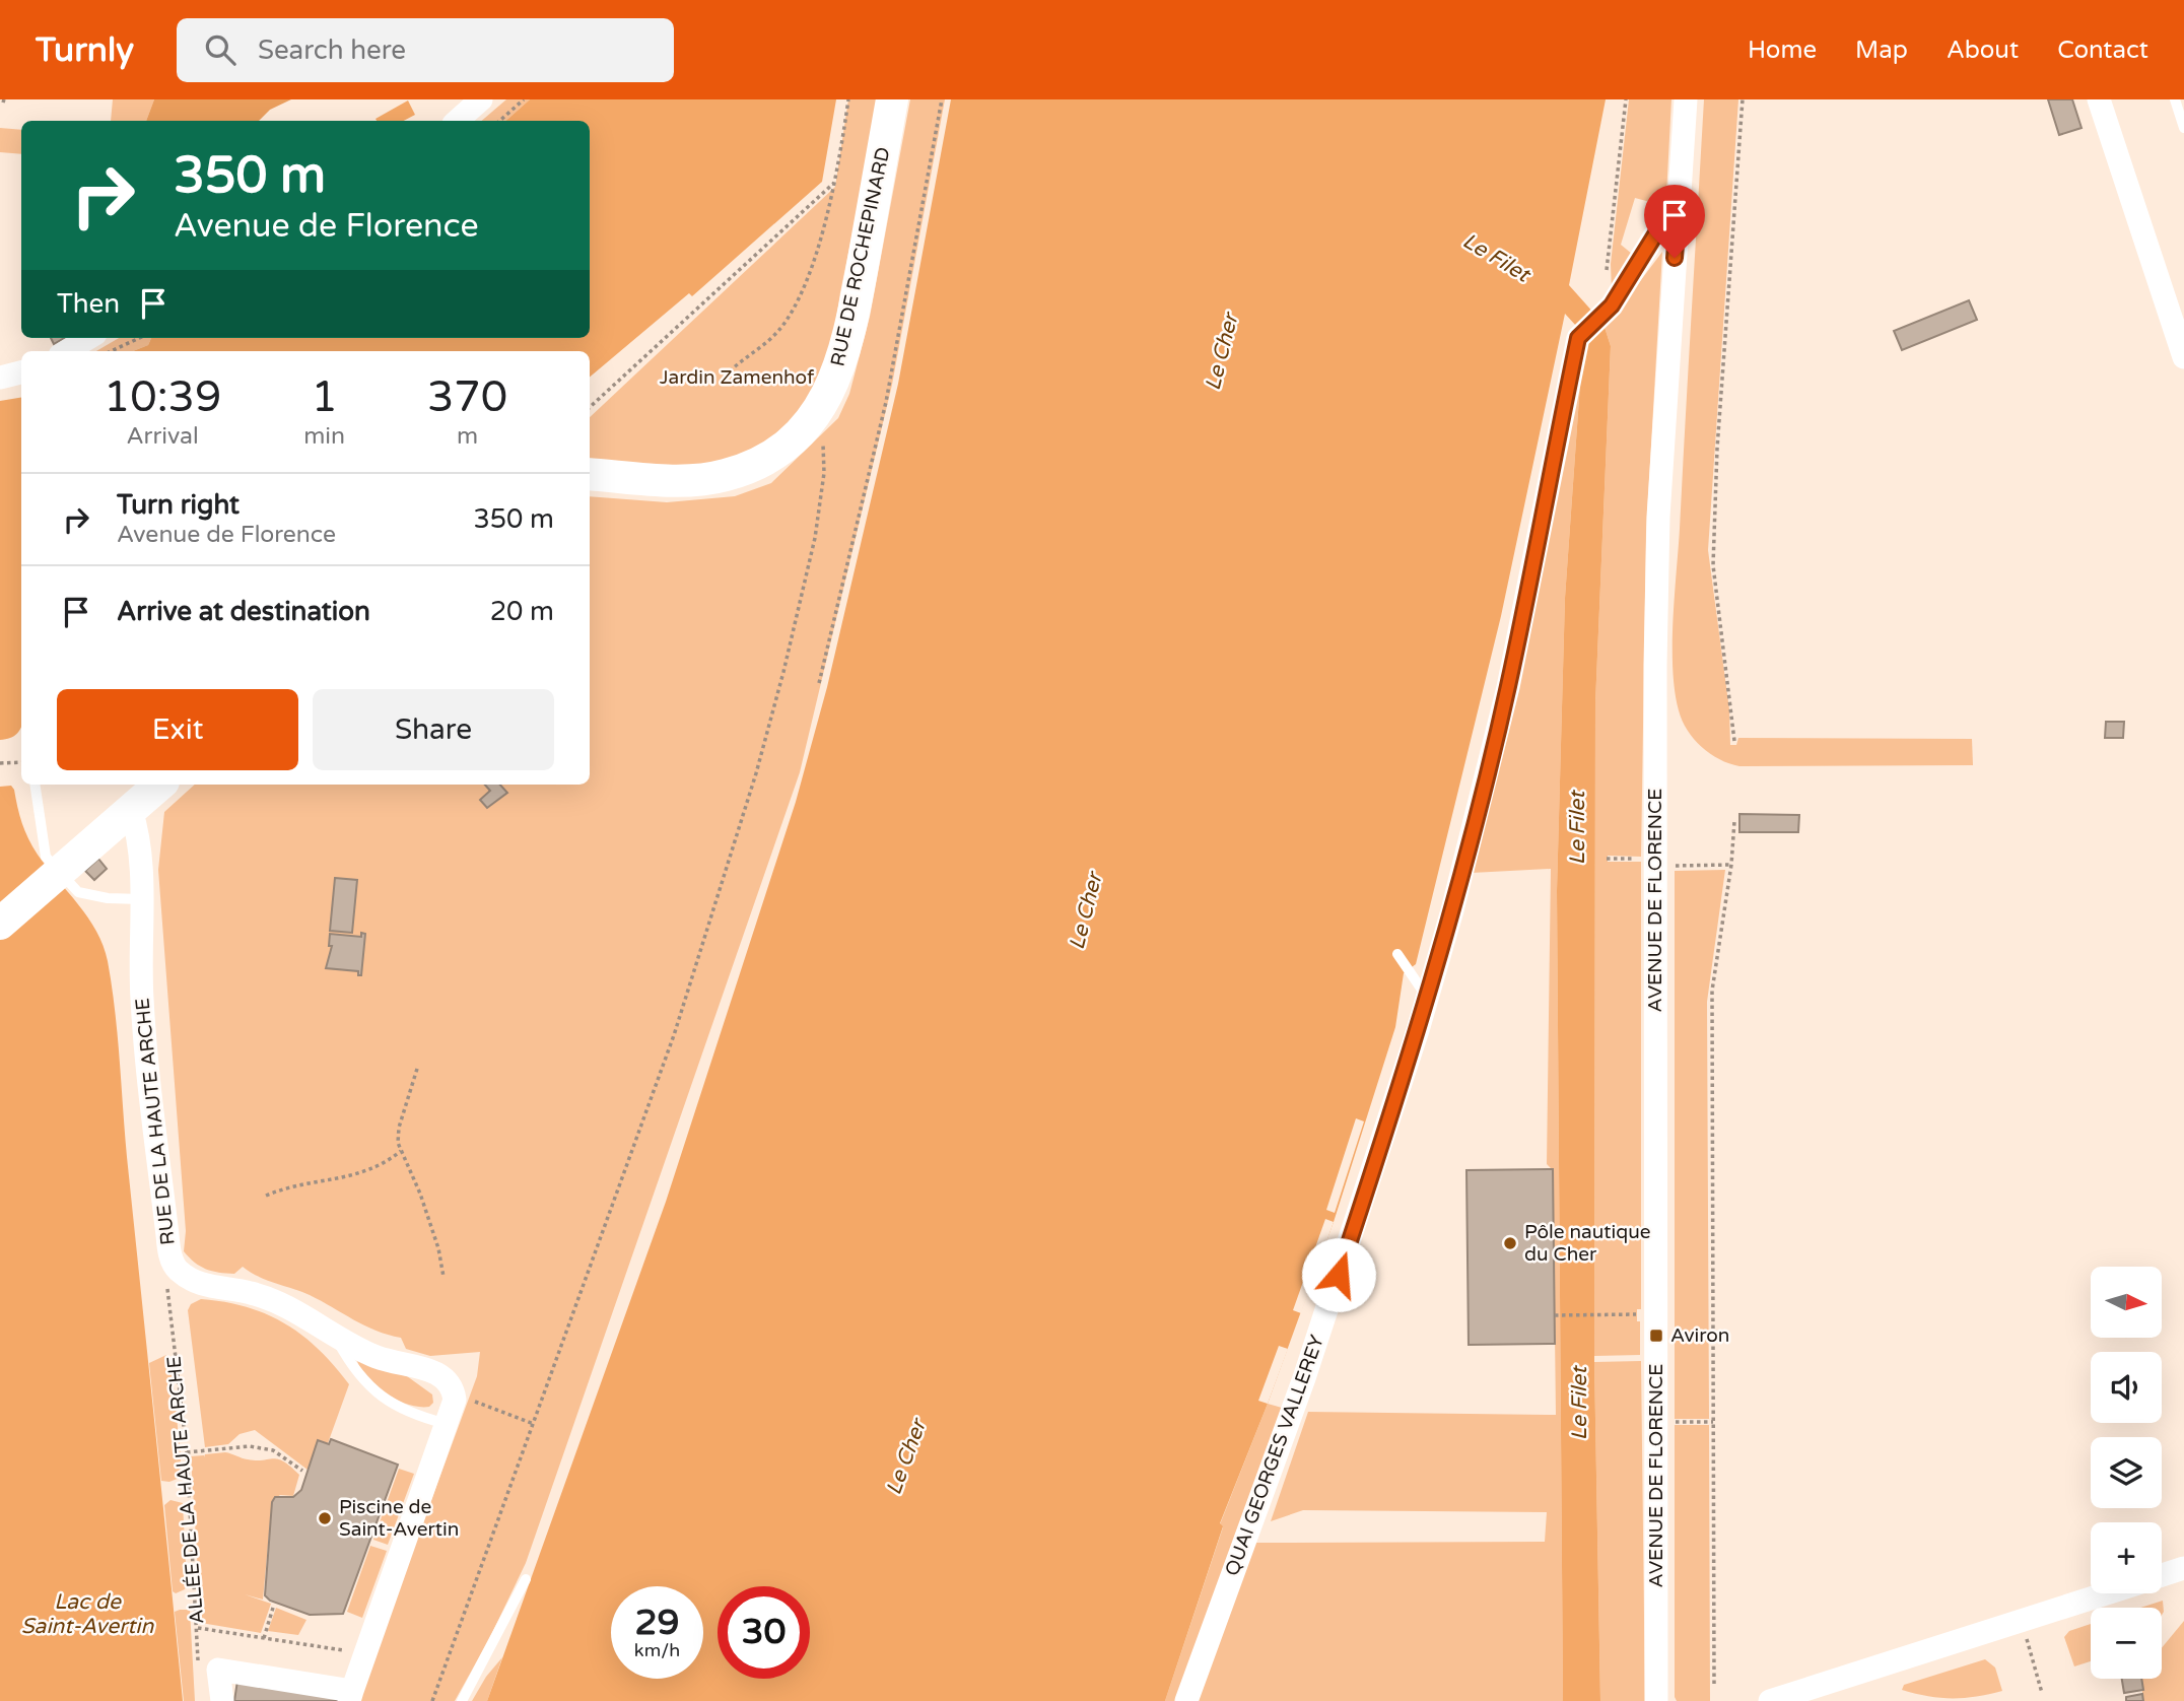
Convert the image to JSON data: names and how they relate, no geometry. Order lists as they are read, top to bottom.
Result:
{
  "streets": {
    "street": [
      "RUE DE ROCHEPINARD",
      "AVENUE DE FLORENCE",
      "RUE DE LA HAUTE ARCHE",
      "QUAI GEORGES VALLEREY"
    ],
    "path": ["ALLÉE DE LA HAUTE ARCHE"]
  },
  "crossings": [
    ["AVENUE DE FLORENCE", "QUAI GEORGES VALLEREY"]
  ],
  "water": ["Le Filet", "Le Cher", "Lac de Saint-Avertin"],
  "parks": ["Jardin Zamenhof"],
  "places": {
    "other": ["Pôle nautique du Cher", "Piscine de Saint-Avertin"],
    "transit": ["Aviron"]
  },
  "north": "right",
  "page": {
    "header": "Turnly",
    "search": "Search here",
    "nav": [
      "Home",
      "Map",
      "About",
      "Contact"
    ],
    "turn": ["350 m", "Avenue de Florence"],
    "then": "Then",
    "eta": [
      "10:39",
      "Arrival",
      "1",
      "min",
      "370",
      "m"
    ],
    "list": [
      {
        "name": "Turn right",
        "note": "Avenue de Florence",
        "value": "350 m"
      },
      {
        "name": "Arrive at destination",
        "value": "20 m"
      }
    ],
    "buttons": ["Exit", "Share"],
    "map_buttons": ["+", "−"],
    "speed": "29 km/h",
    "limit": "30"
  }
}
